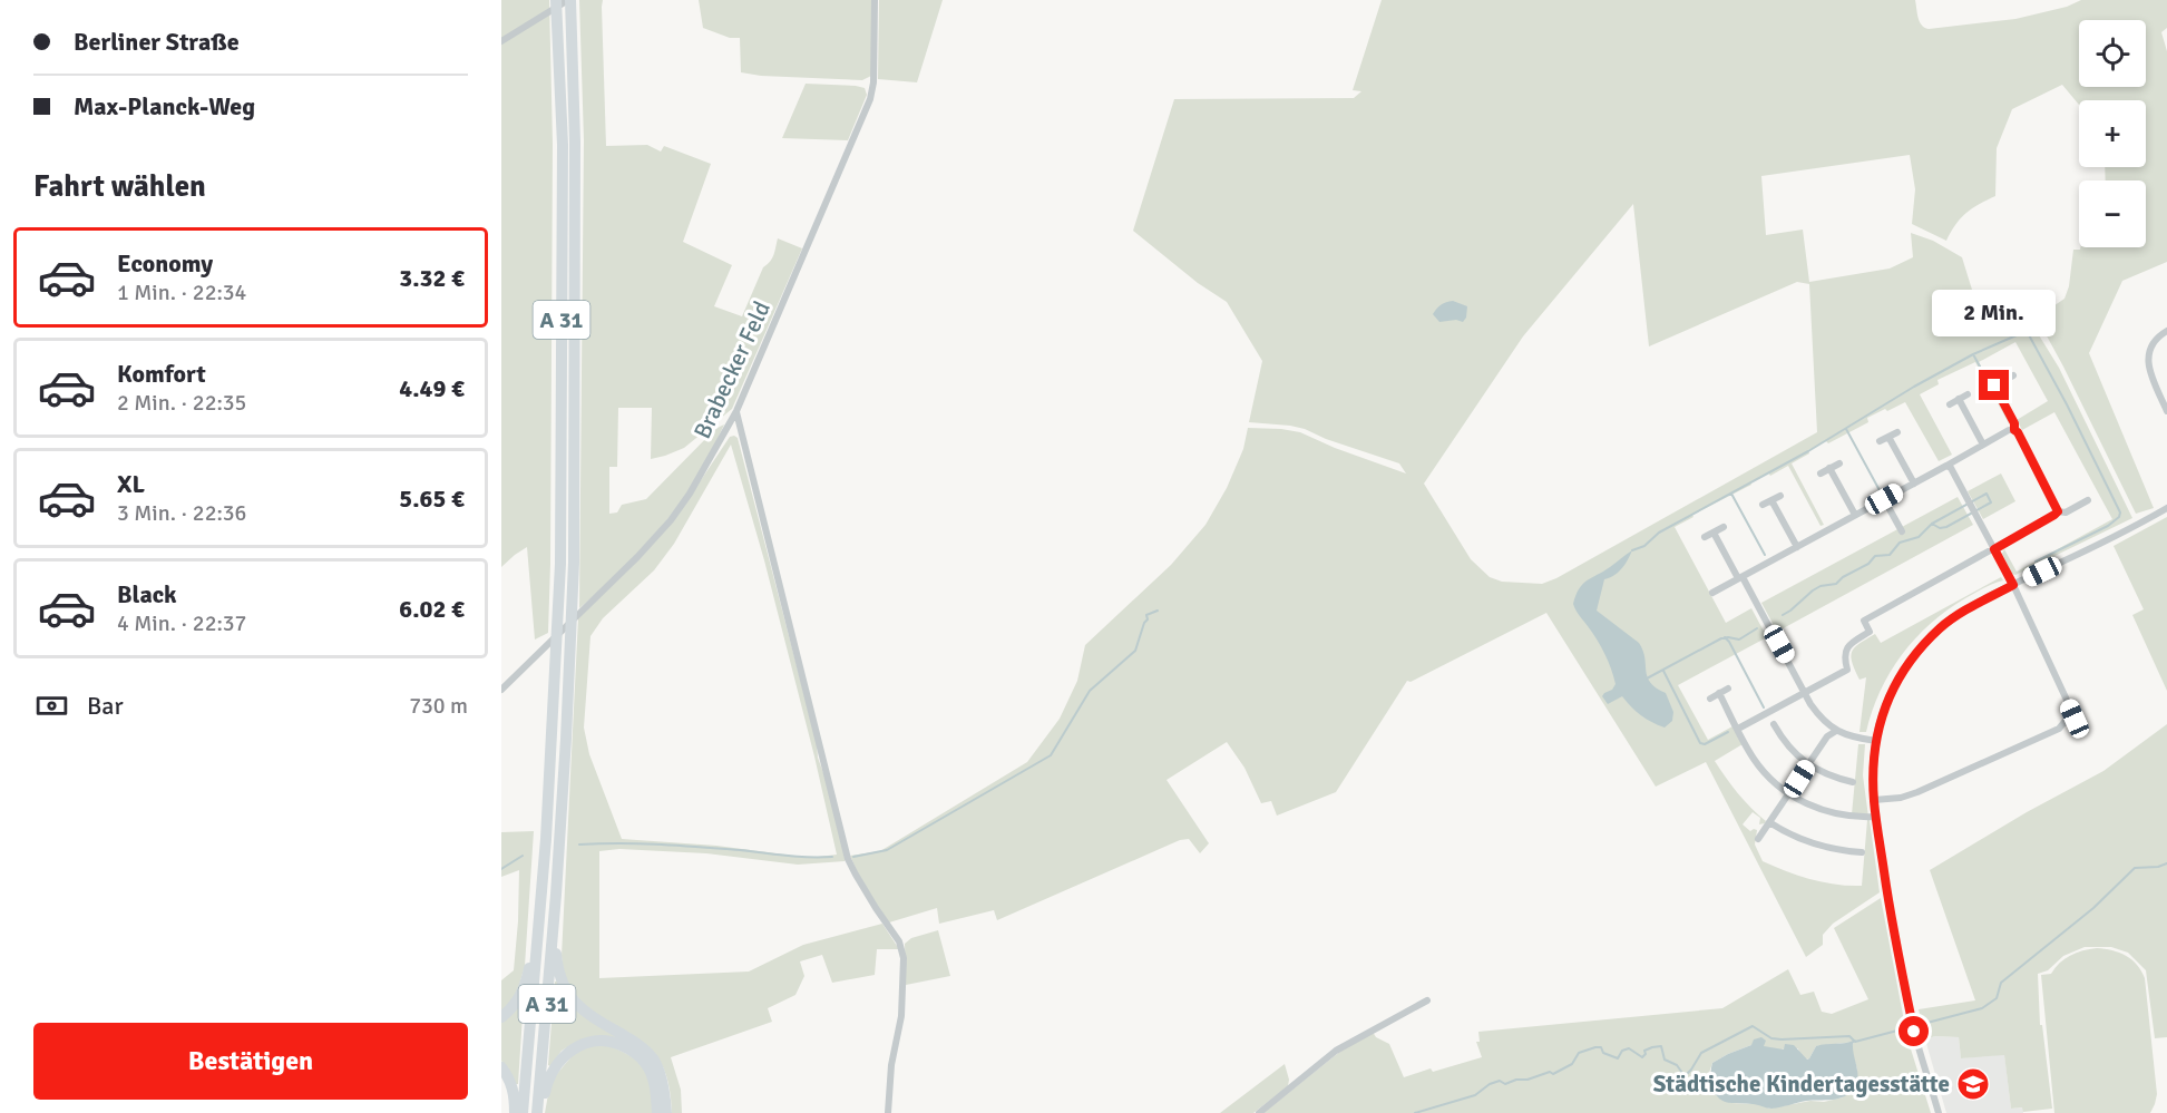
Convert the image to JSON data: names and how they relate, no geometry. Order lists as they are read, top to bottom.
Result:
{
  "streets": {
    "highway": ["A 31"],
    "street": ["Brabecker Feld"]
  },
  "places": {
    "school or university": ["Städtische Kindertagesstätte"]
  },
  "page": {
    "banner": ["Berliner Straße", "Max-Planck-Weg"],
    "map_buttons": ["+", "−"],
    "heading": "Fahrt wählen",
    "list": [
      {
        "name": "Economy",
        "note": "1 Min. · 22:34",
        "value": "3.32 €"
      },
      {
        "name": "Komfort",
        "note": "2 Min. · 22:35",
        "value": "4.49 €"
      },
      {
        "name": "XL",
        "note": "3 Min. · 22:36",
        "value": "5.65 €"
      },
      {
        "name": "Black",
        "note": "4 Min. · 22:37",
        "value": "6.02 €"
      }
    ],
    "bubble": "2 Min.",
    "pay": ["Bar", "730 m"],
    "buttons": "Bestätigen"
  }
}
